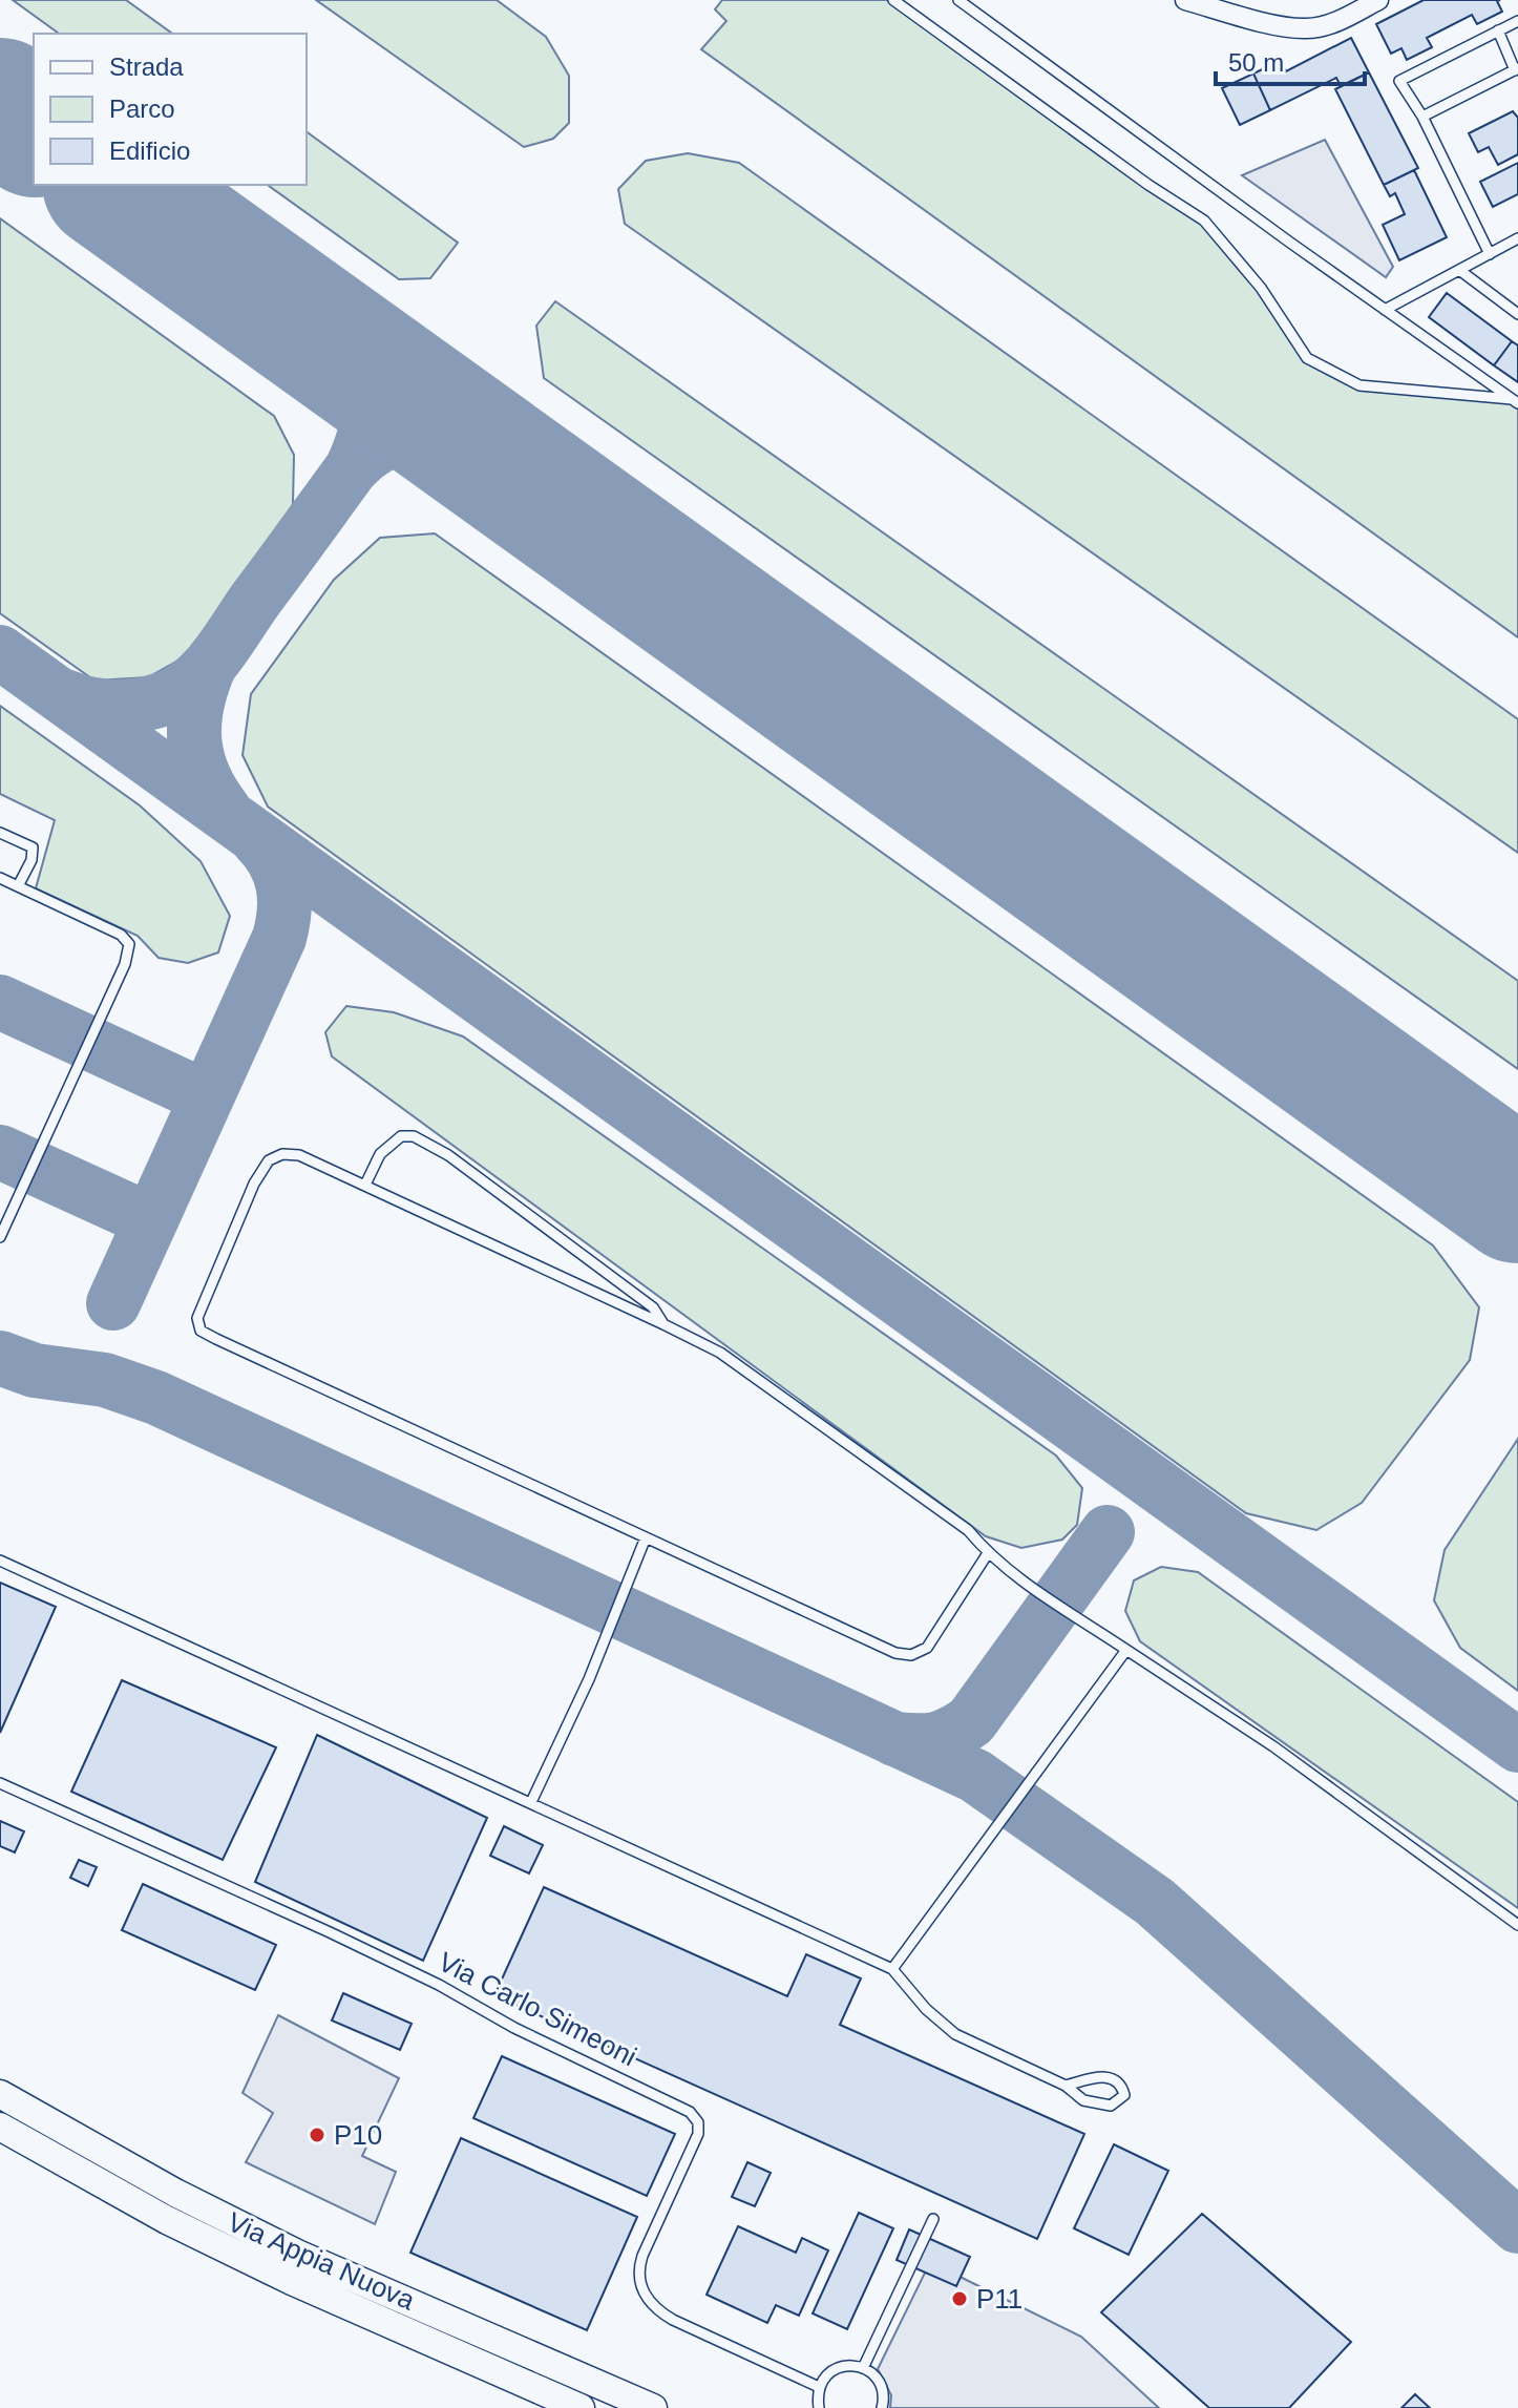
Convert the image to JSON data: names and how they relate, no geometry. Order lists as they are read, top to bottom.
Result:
{
  "streets": {
    "main road": ["Via Appia Nuova"],
    "lane": ["Via Carlo Simeoni"]
  },
  "places": ["P10", "P11"],
  "legend": ["Strada", "Parco", "Edificio"],
  "scale_bar": "50 m"
}
